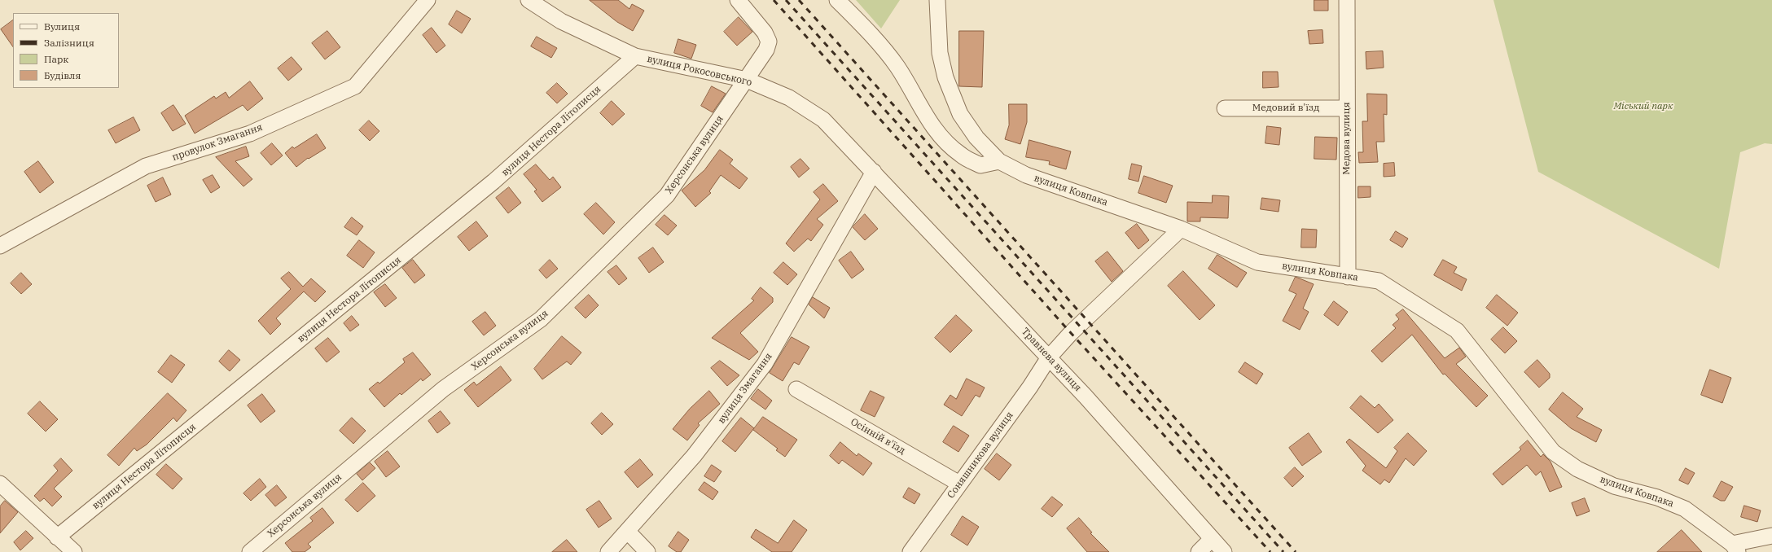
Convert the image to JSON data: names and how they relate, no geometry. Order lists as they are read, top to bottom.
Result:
{
  "streets": {
    "street": [
      "вулиця Рокосовського",
      "Медовий в'їзд",
      "вулиця Нестора Літописця",
      "Медова вулиця",
      "провулок Змагання",
      "Херсонська вулиця",
      "вулиця Ковпака",
      "Травнева вулиця",
      "вулиця Змагання",
      "Осінній в'їзд",
      "Соняшникова вулиця"
    ]
  },
  "crossings": [
    ["вулиця Рокосовського", "вулиця Нестора Літописця"],
    ["вулиця Рокосовського", "Херсонська вулиця"],
    ["вулиця Рокосовського", "Травнева вулиця"],
    ["вулиця Рокосовського", "вулиця Змагання"],
    ["Медовий в'їзд", "Медова вулиця"],
    ["Медова вулиця", "вулиця Ковпака"],
    ["вулиця Ковпака", "Соняшникова вулиця"],
    ["Травнева вулиця", "вулиця Змагання"],
    ["Травнева вулиця", "Соняшникова вулиця"],
    ["Осінній в'їзд", "Соняшникова вулиця"]
  ],
  "parks": ["Міський парк"],
  "legend": [
    "Вулиця",
    "Залізниця",
    "Парк",
    "Будівля"
  ]
}
